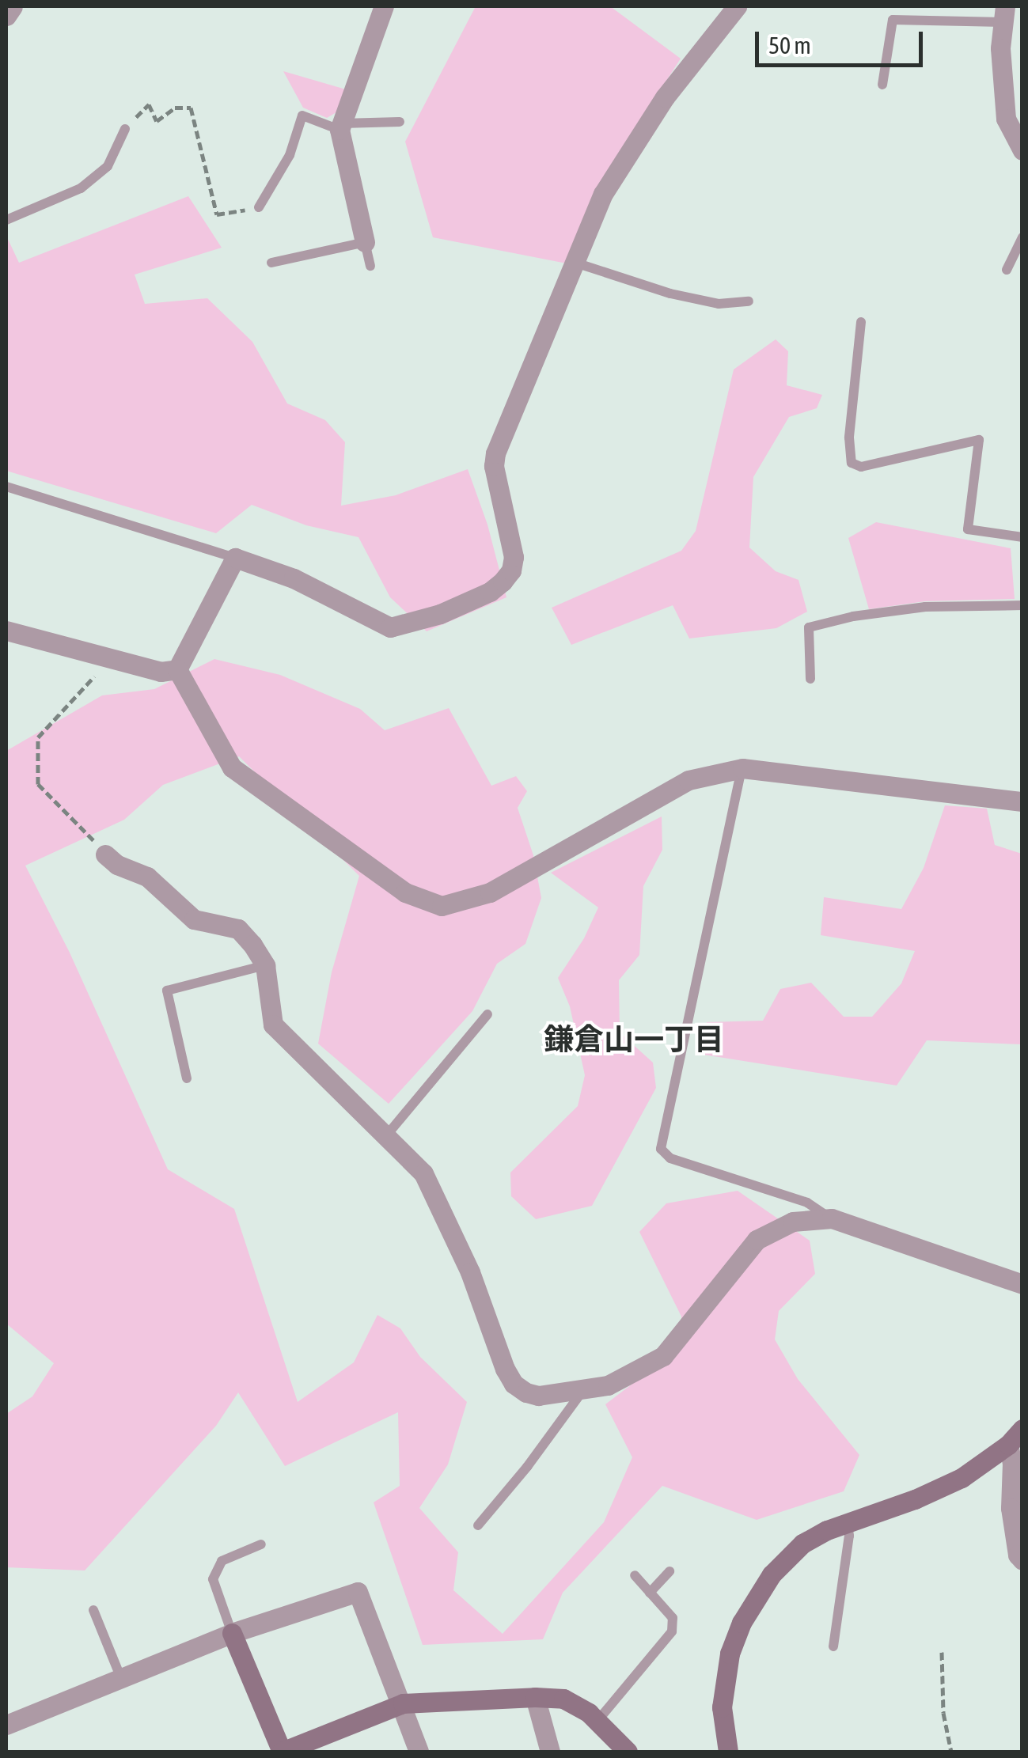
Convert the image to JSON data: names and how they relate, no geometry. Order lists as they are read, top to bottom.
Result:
{
  "districts": ["鎌倉山一丁目"],
  "scale_bar": "50 m"
}
